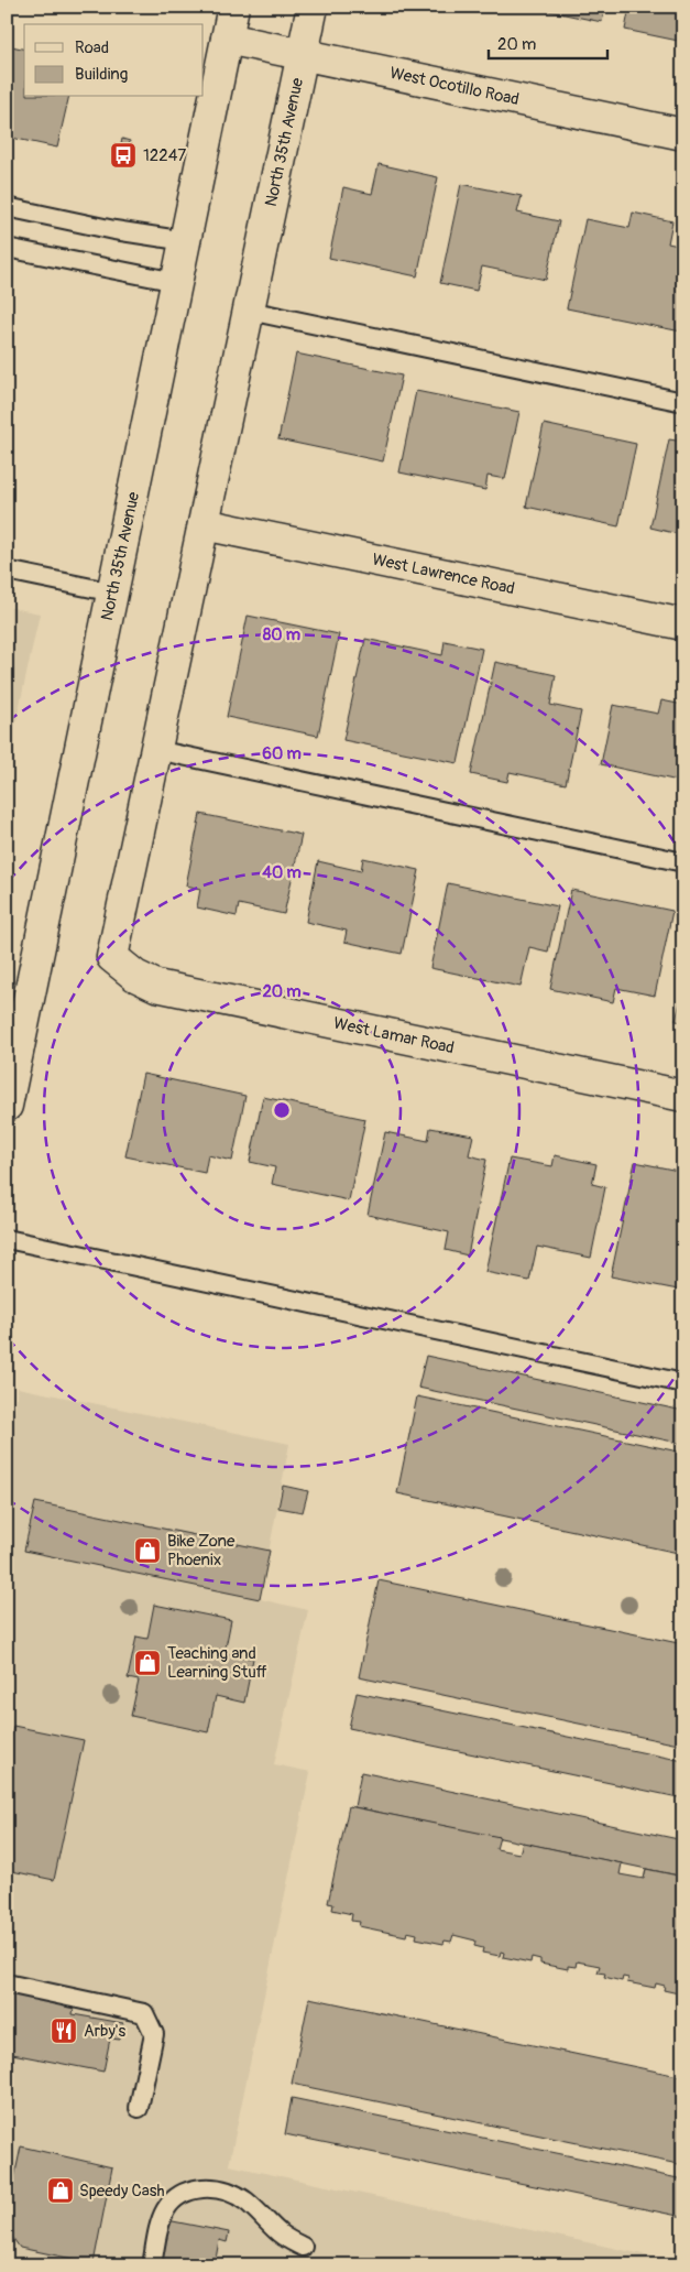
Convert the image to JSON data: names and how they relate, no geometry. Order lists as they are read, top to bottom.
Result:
{
  "streets": {
    "street": [
      "West Ocotillo Road",
      "North 35th Avenue",
      "West Lawrence Road",
      "West Lamar Road"
    ]
  },
  "crossings": [
    ["West Ocotillo Road", "North 35th Avenue"],
    ["North 35th Avenue", "West Lawrence Road"],
    ["North 35th Avenue", "West Lamar Road"]
  ],
  "places": {
    "bus stop": ["12247"],
    "shop": ["Bike Zone Phoenix", "Teaching and Learning Stuff", "Speedy Cash"],
    "restaurant": ["Arby's"]
  },
  "legend": ["Road", "Building"],
  "scale_bar": "20 m",
  "rings": [
    "80 m",
    "60 m",
    "40 m",
    "20 m"
  ]
}
